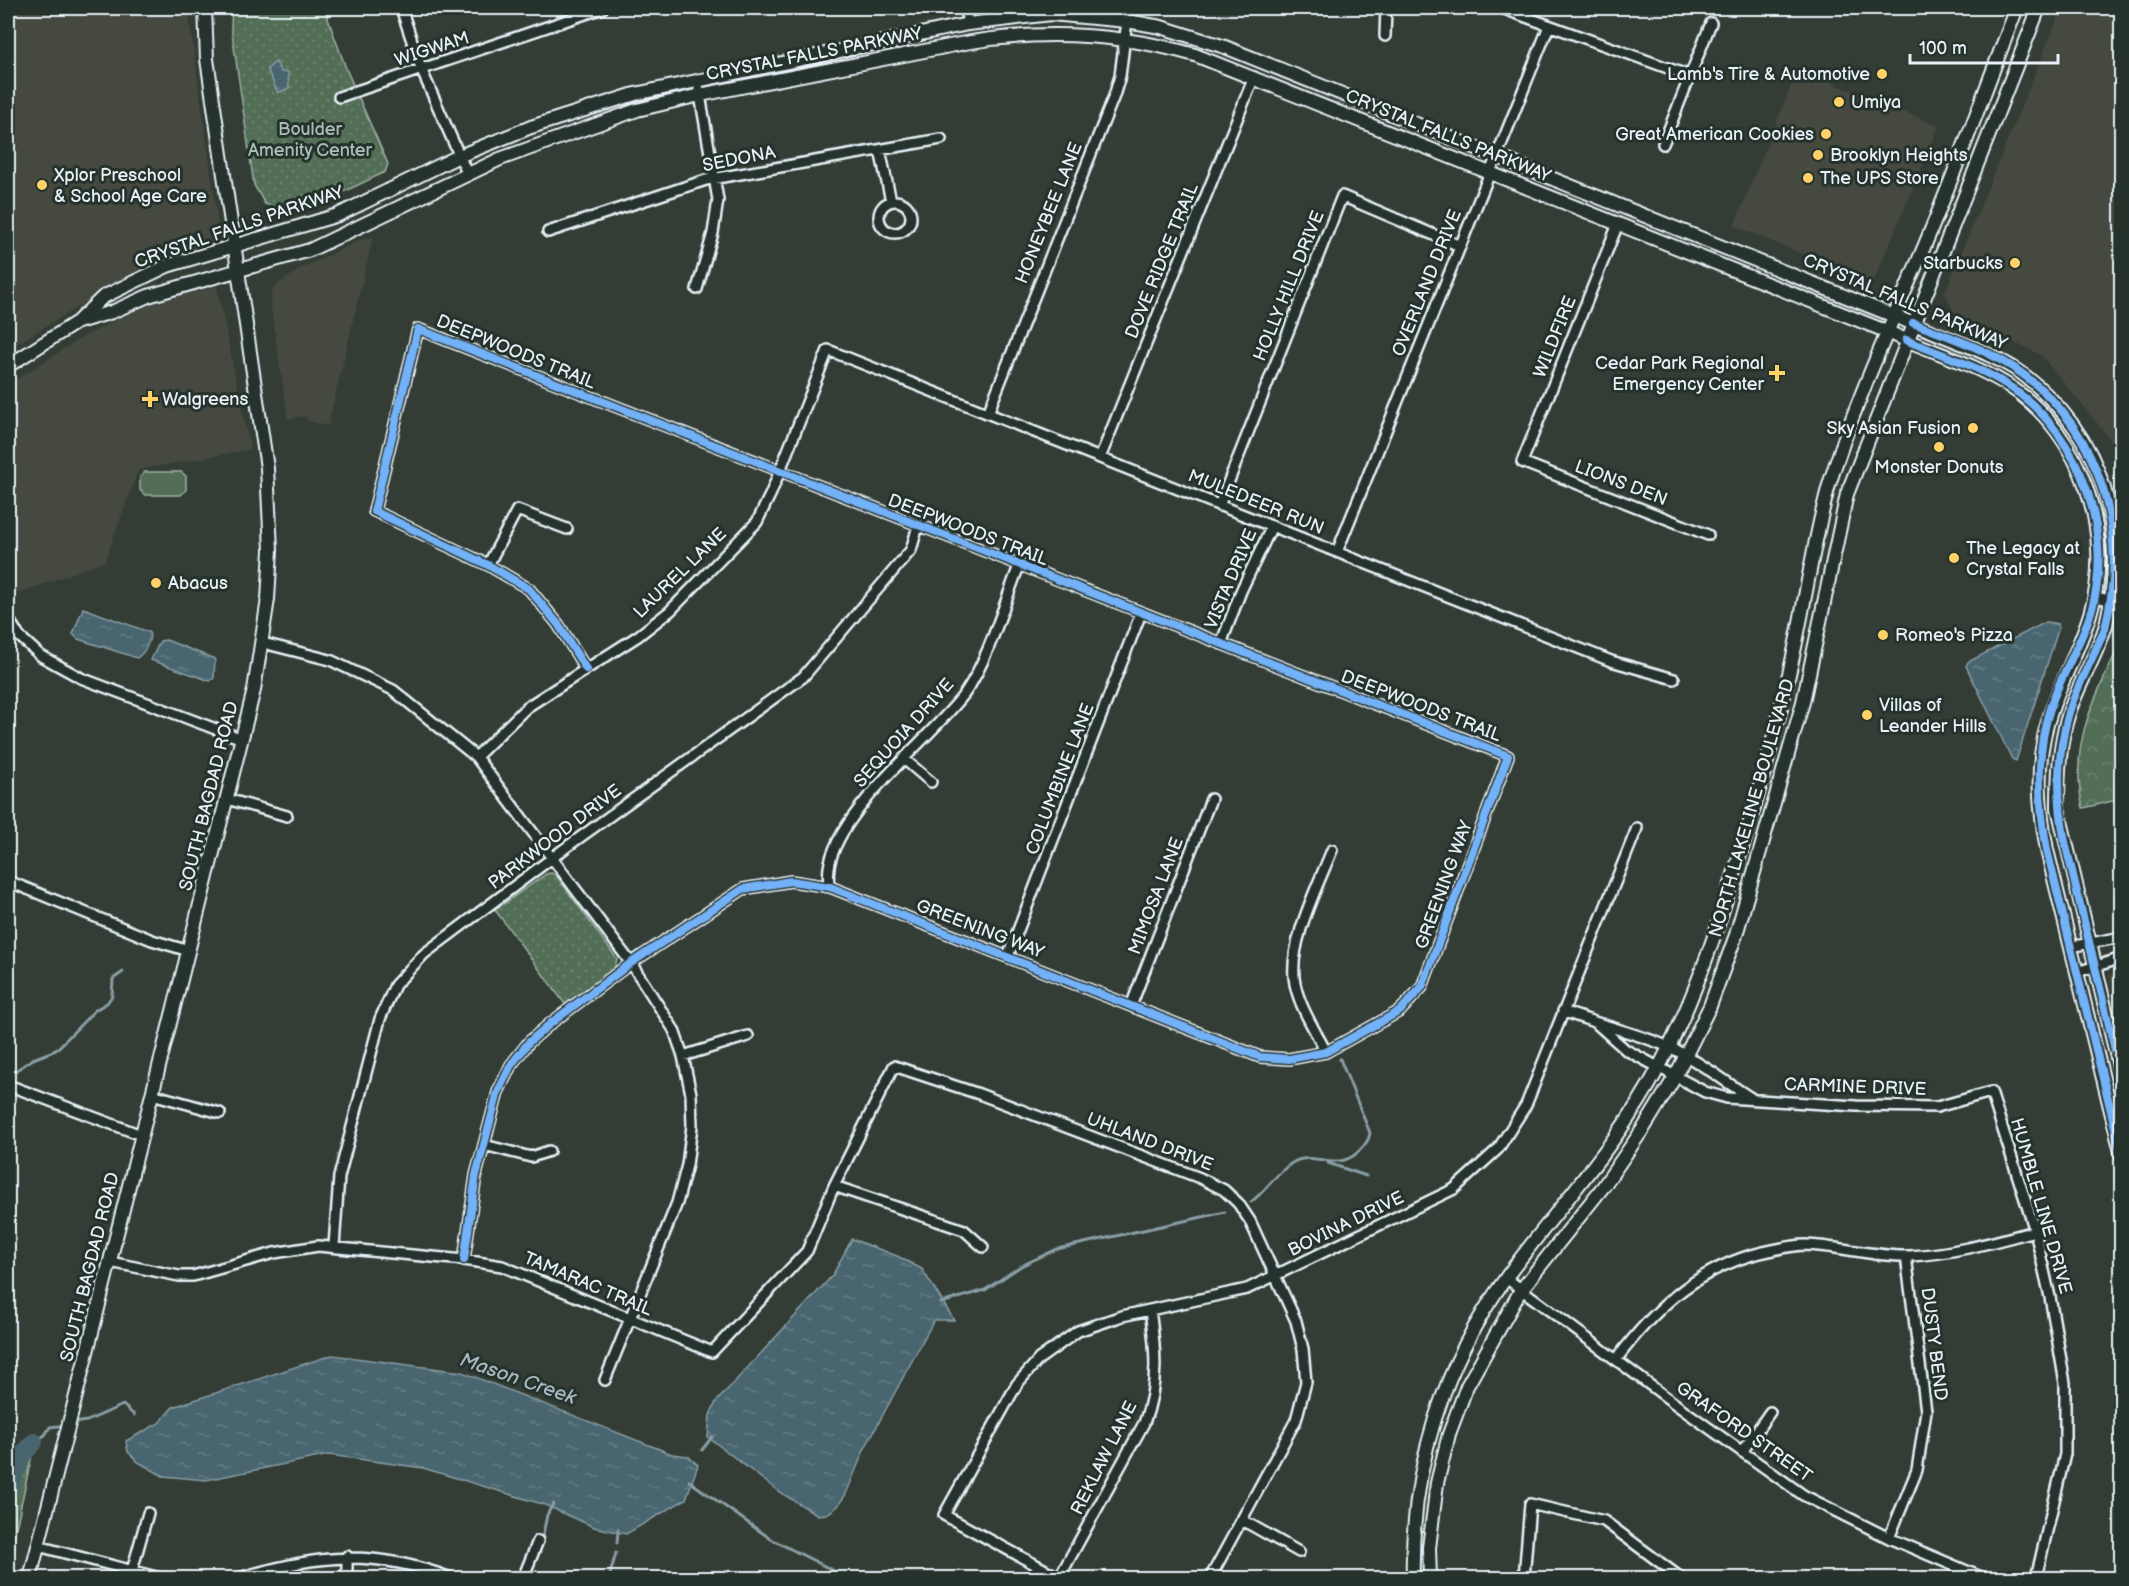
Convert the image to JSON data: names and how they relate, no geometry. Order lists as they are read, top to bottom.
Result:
{
  "streets": {
    "main road": ["CRYSTAL FALLS PARKWAY", "SOUTH BAGDAD ROAD", "NORTH LAKELINE BOULEVARD"],
    "street": [
      "WIGWAM",
      "SEDONA",
      "HONEYBEE LANE",
      "DOVE RIDGE TRAIL",
      "OVERLAND DRIVE",
      "HOLLY HILL DRIVE",
      "WILDFIRE",
      "DEEPWOODS TRAIL",
      "LIONS DEN",
      "MULEDEER RUN",
      "LAUREL LANE",
      "VISTA DRIVE",
      "SEQUOIA DRIVE",
      "COLUMBINE LANE",
      "PARKWOOD DRIVE",
      "GREENING WAY",
      "MIMOSA LANE",
      "CARMINE DRIVE",
      "UHLAND DRIVE",
      "HUMBLE LINE DRIVE",
      "BOVINA DRIVE",
      "TAMARAC TRAIL",
      "DUSTY BEND",
      "GRAFORD STREET",
      "REKLAW LANE"
    ]
  },
  "crossings": [
    ["CRYSTAL FALLS PARKWAY", "HONEYBEE LANE"],
    ["CRYSTAL FALLS PARKWAY", "DOVE RIDGE TRAIL"],
    ["CRYSTAL FALLS PARKWAY", "OVERLAND DRIVE"],
    ["CRYSTAL FALLS PARKWAY", "WILDFIRE"],
    ["CRYSTAL FALLS PARKWAY", "SOUTH BAGDAD ROAD"],
    ["CRYSTAL FALLS PARKWAY", "NORTH LAKELINE BOULEVARD"],
    ["HONEYBEE LANE", "MULEDEER RUN"],
    ["DOVE RIDGE TRAIL", "MULEDEER RUN"],
    ["OVERLAND DRIVE", "HOLLY HILL DRIVE"],
    ["OVERLAND DRIVE", "MULEDEER RUN"],
    ["HOLLY HILL DRIVE", "MULEDEER RUN"],
    ["WILDFIRE", "LIONS DEN"],
    ["DEEPWOODS TRAIL", "LAUREL LANE"],
    ["DEEPWOODS TRAIL", "VISTA DRIVE"],
    ["DEEPWOODS TRAIL", "SEQUOIA DRIVE"],
    ["DEEPWOODS TRAIL", "COLUMBINE LANE"],
    ["DEEPWOODS TRAIL", "PARKWOOD DRIVE"],
    ["DEEPWOODS TRAIL", "GREENING WAY"],
    ["MULEDEER RUN", "LAUREL LANE"],
    ["MULEDEER RUN", "VISTA DRIVE"],
    ["SEQUOIA DRIVE", "GREENING WAY"],
    ["COLUMBINE LANE", "GREENING WAY"],
    ["SOUTH BAGDAD ROAD", "TAMARAC TRAIL"],
    ["NORTH LAKELINE BOULEVARD", "CARMINE DRIVE"],
    ["NORTH LAKELINE BOULEVARD", "GRAFORD STREET"],
    ["PARKWOOD DRIVE", "TAMARAC TRAIL"],
    ["GREENING WAY", "MIMOSA LANE"],
    ["GREENING WAY", "TAMARAC TRAIL"],
    ["CARMINE DRIVE", "HUMBLE LINE DRIVE"],
    ["CARMINE DRIVE", "BOVINA DRIVE"],
    ["UHLAND DRIVE", "BOVINA DRIVE"],
    ["UHLAND DRIVE", "TAMARAC TRAIL"],
    ["BOVINA DRIVE", "REKLAW LANE"],
    ["DUSTY BEND", "GRAFORD STREET"]
  ],
  "water": ["Mason Creek"],
  "parks": ["Boulder Amenity Center"],
  "places": {
    "other": [
      "Lamb's Tire & Automotive",
      "Umiya",
      "Great American Cookies",
      "Brooklyn Heights",
      "The UPS Store",
      "Xplor Preschool & School Age Care",
      "Starbucks",
      "Sky Asian Fusion",
      "Monster Donuts",
      "The Legacy at Crystal Falls",
      "Abacus",
      "Romeo's Pizza",
      "Villas of Leander Hills"
    ],
    "health": ["Cedar Park Regional Emergency Center", "Walgreens"]
  },
  "scale_bar": "100 m"
}
